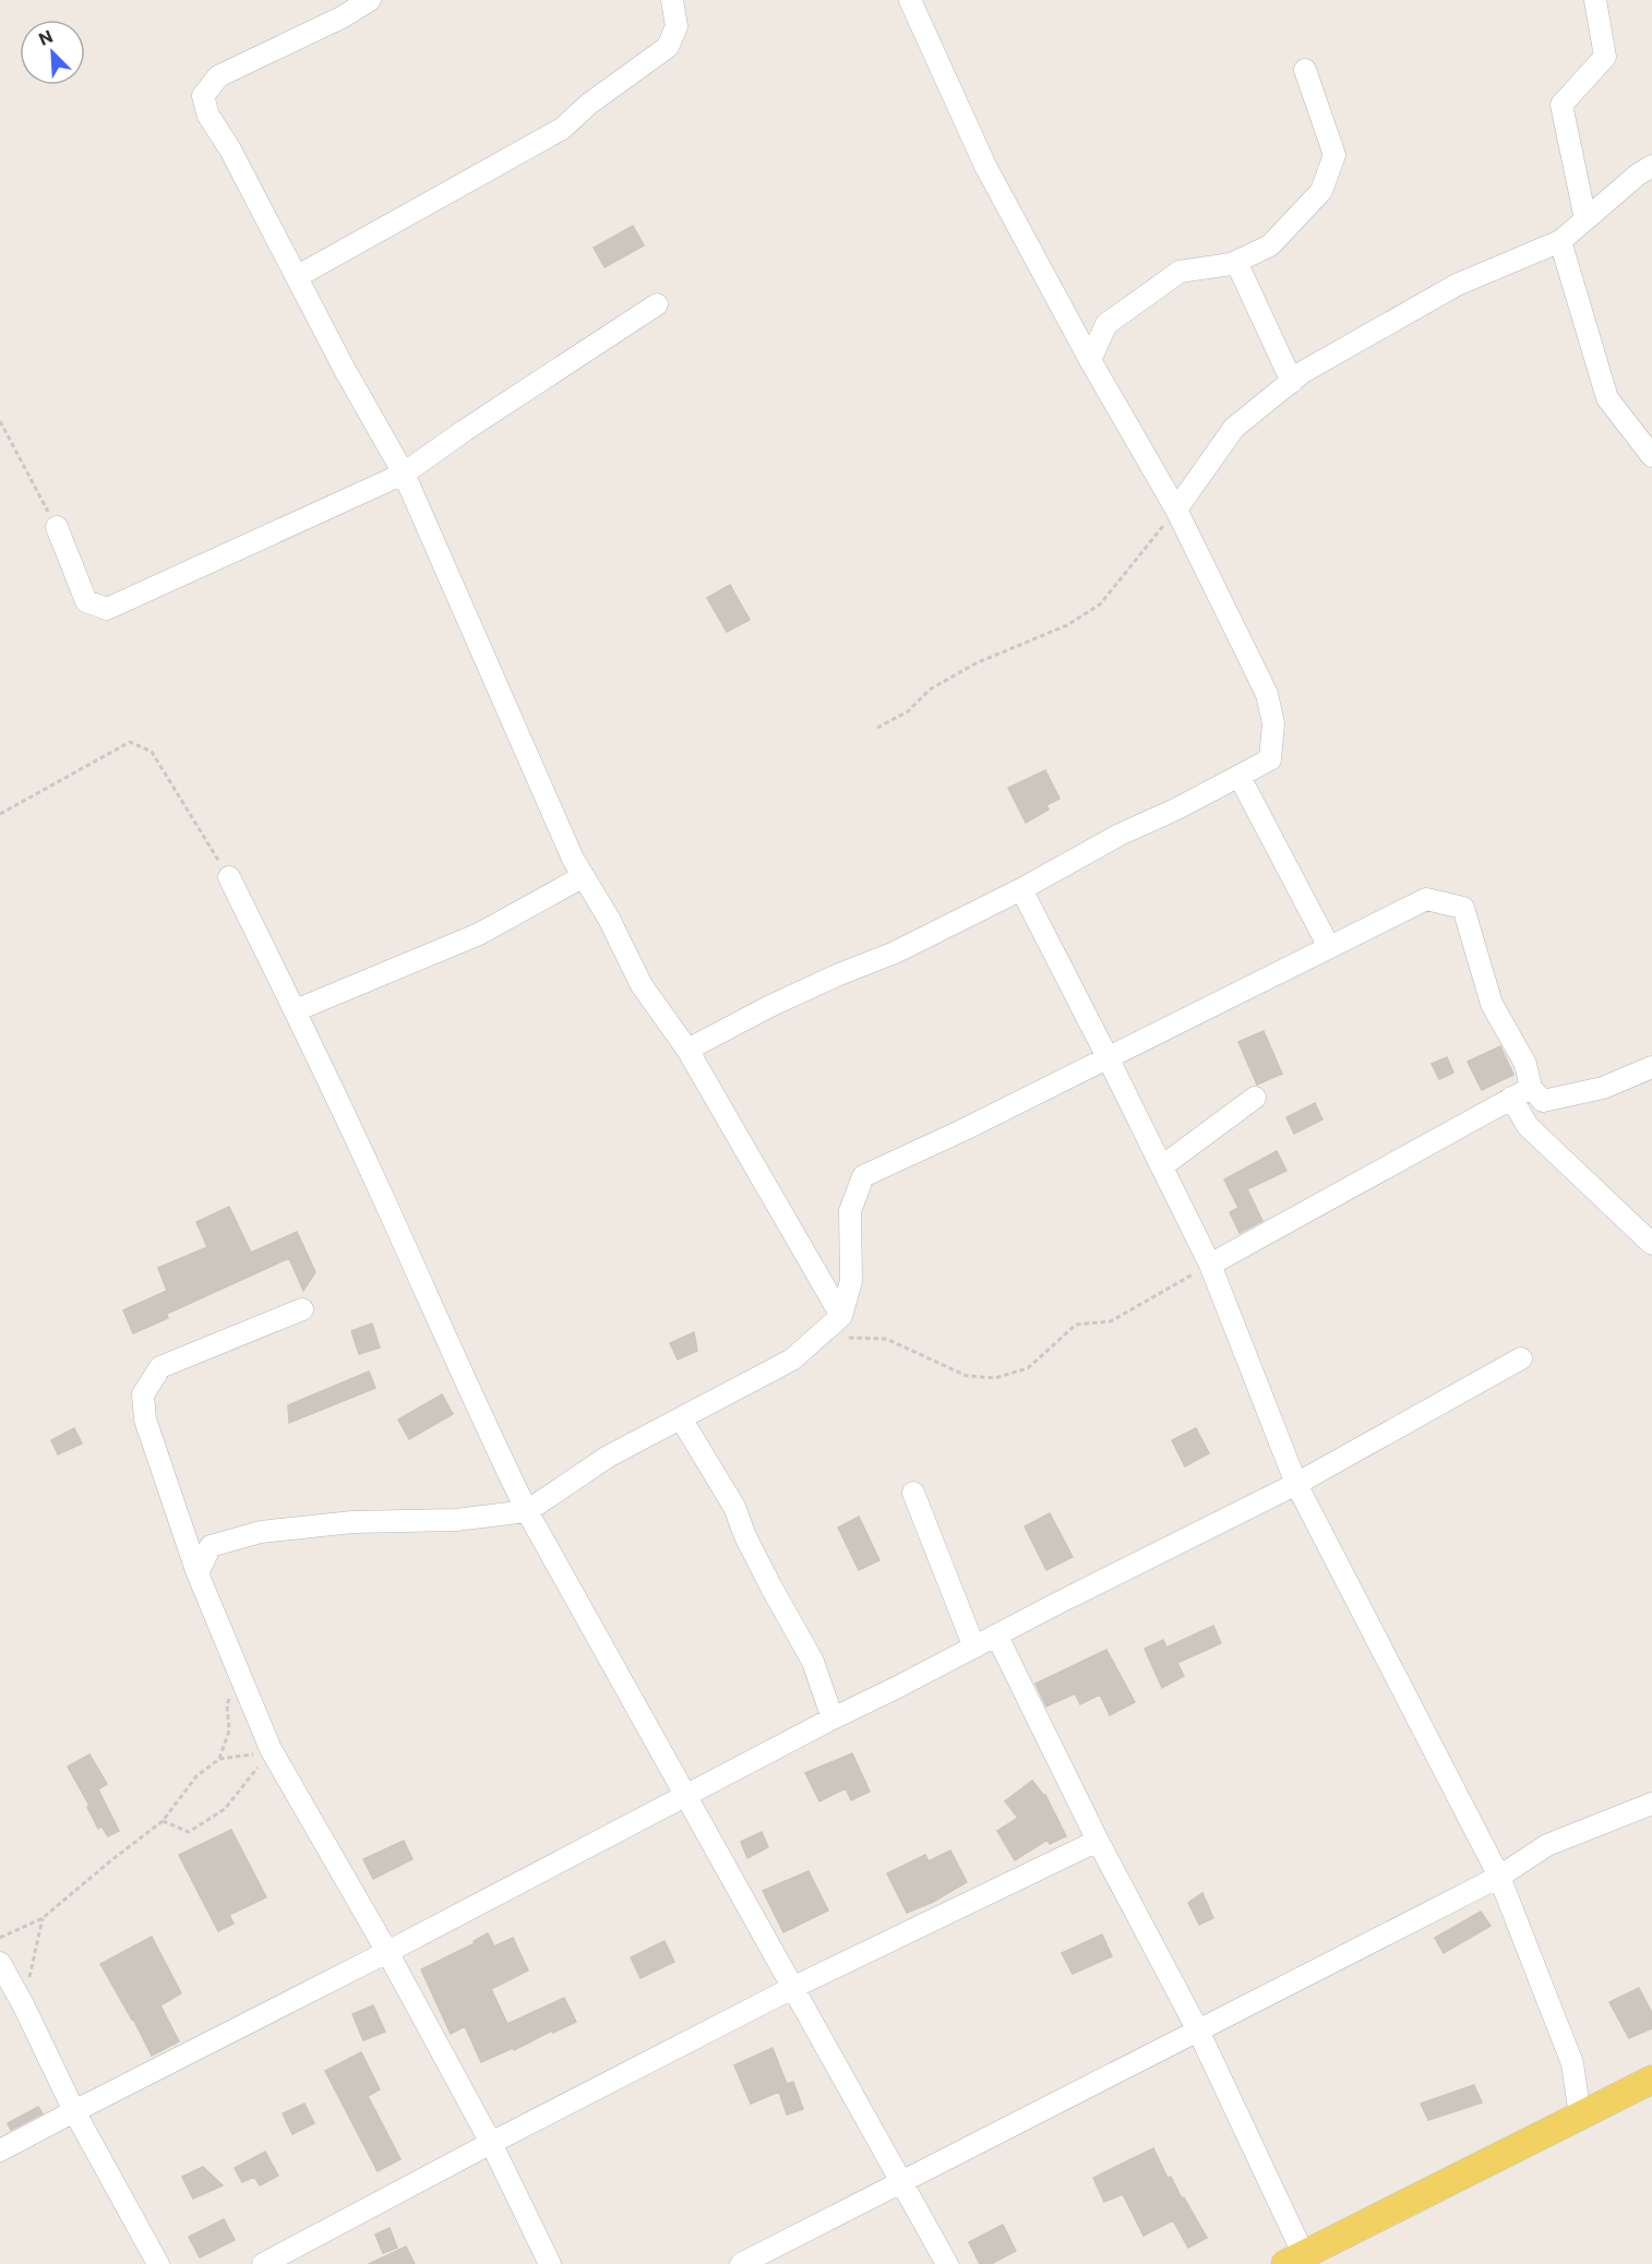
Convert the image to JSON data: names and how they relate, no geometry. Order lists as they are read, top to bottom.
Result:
{
  "north": "top left"
}
